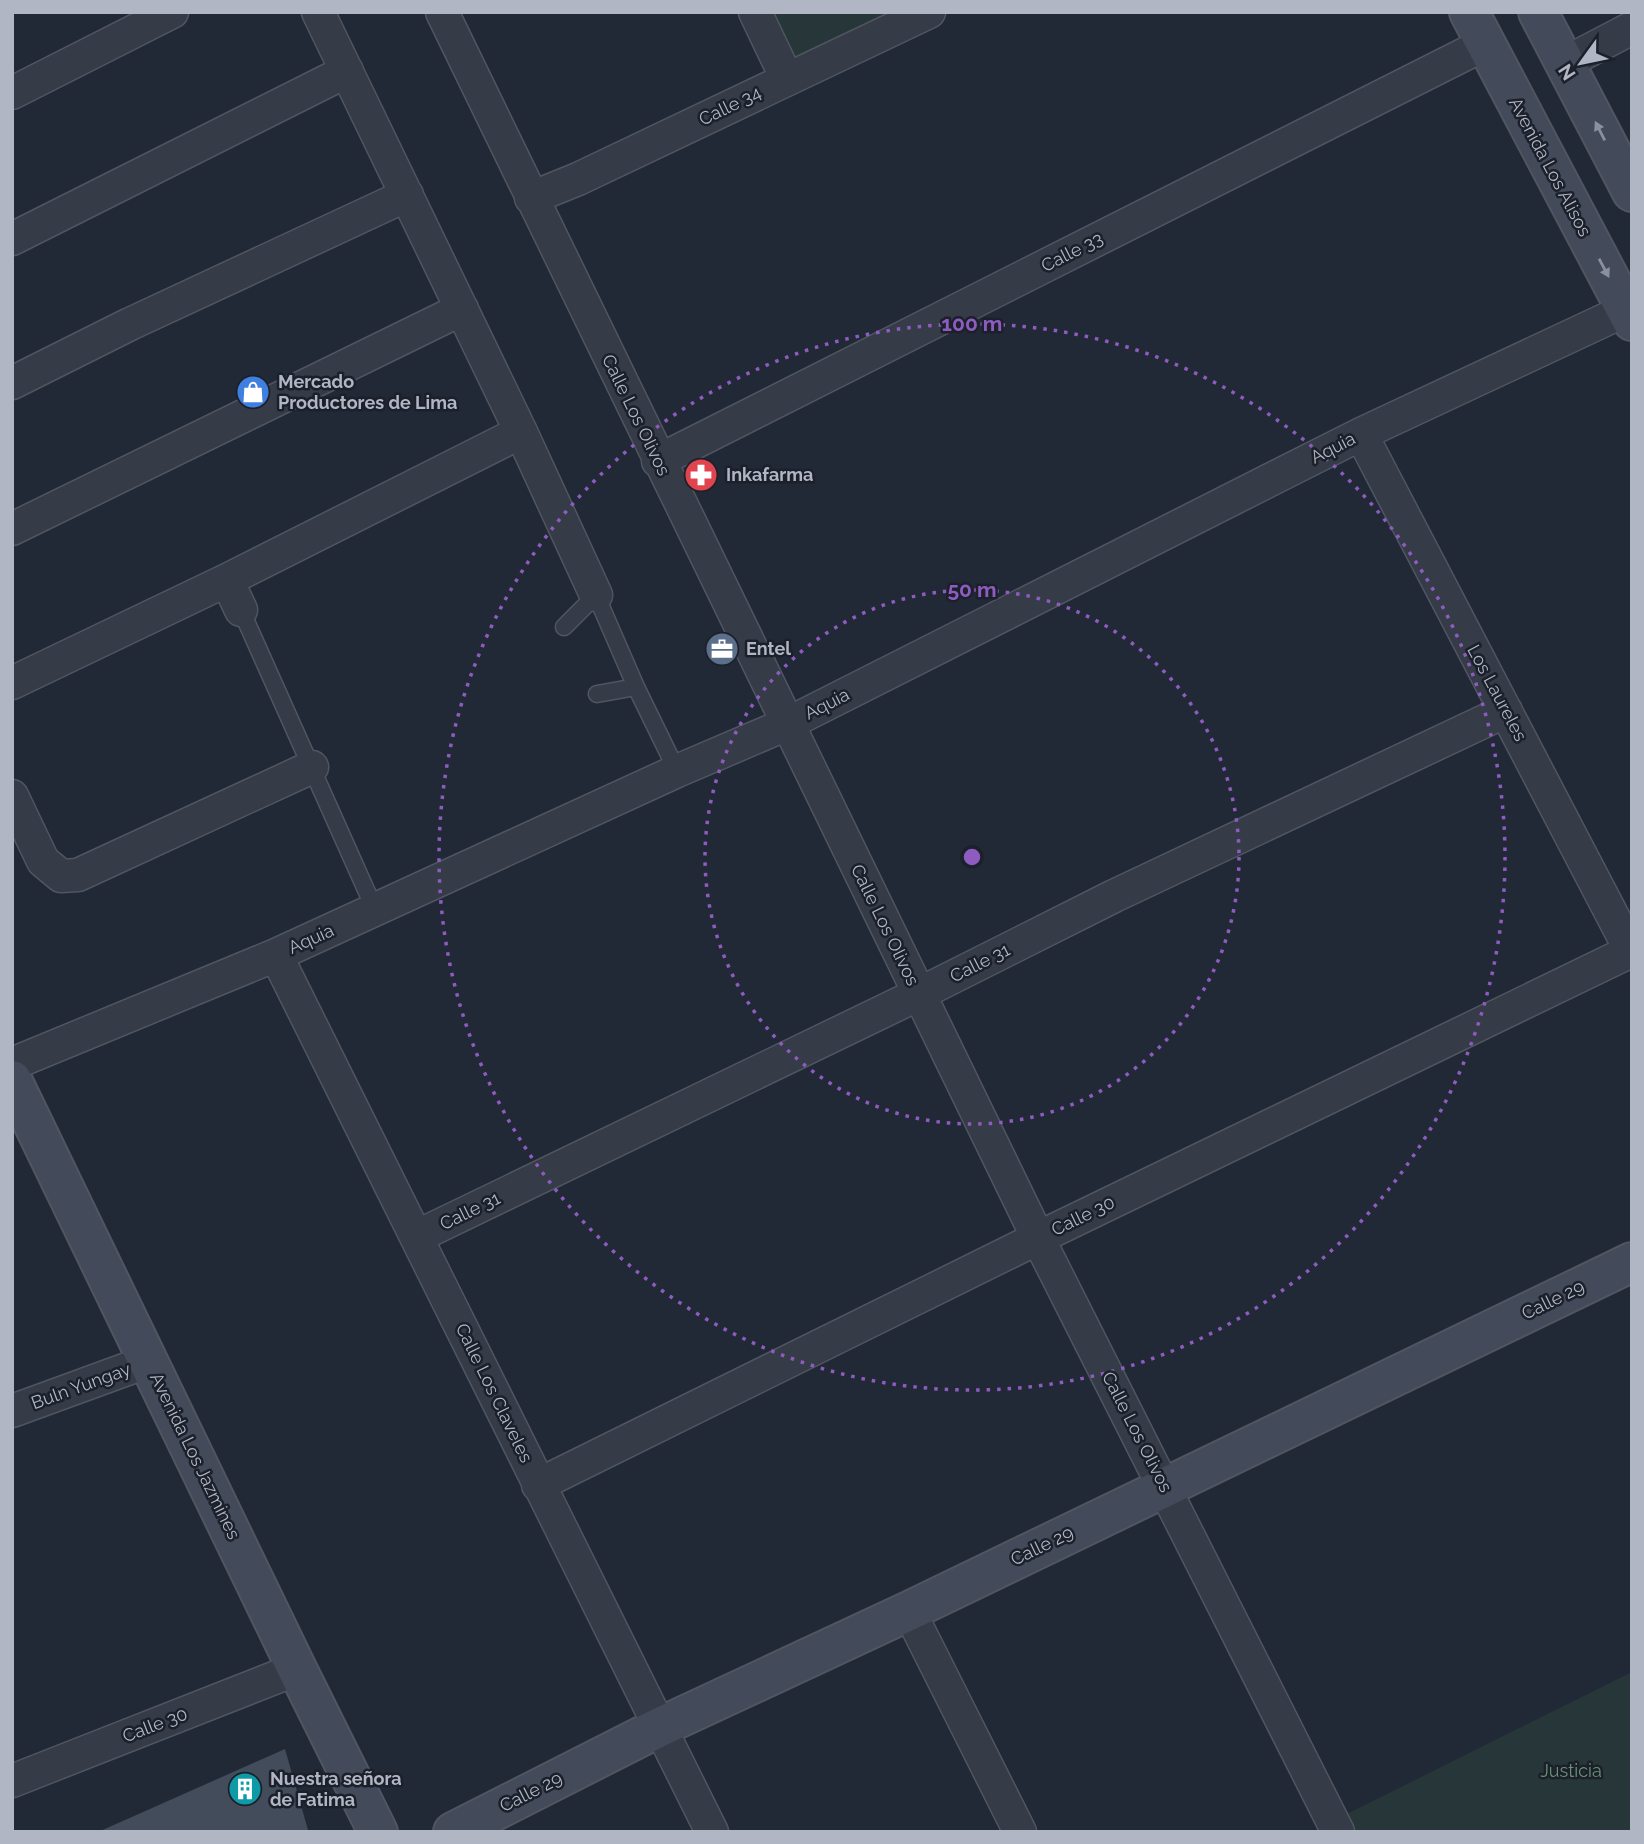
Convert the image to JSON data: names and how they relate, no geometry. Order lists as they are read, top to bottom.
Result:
{
  "streets": {
    "street": [
      "Calle 34",
      "Avenida Los Alisos",
      "Calle 33",
      "Calle Los Olivos",
      "Aquia",
      "Los Laureles",
      "Calle 31",
      "Calle 30",
      "Calle 29",
      "Buln Yungay",
      "Calle Los Claveles",
      "Avenida Los Jazmines"
    ]
  },
  "crossings": [
    ["Calle 34", "Calle Los Olivos"],
    ["Avenida Los Alisos", "Calle 33"],
    ["Avenida Los Alisos", "Aquia"],
    ["Calle 33", "Calle Los Olivos"],
    ["Calle Los Olivos", "Aquia"],
    ["Calle Los Olivos", "Calle 31"],
    ["Calle Los Olivos", "Calle 30"],
    ["Calle Los Olivos", "Calle 29"],
    ["Aquia", "Los Laureles"],
    ["Aquia", "Calle Los Claveles"],
    ["Los Laureles", "Calle 31"],
    ["Los Laureles", "Calle 30"],
    ["Calle 31", "Calle Los Claveles"],
    ["Calle 30", "Calle Los Claveles"],
    ["Calle 30", "Avenida Los Jazmines"],
    ["Calle 29", "Calle Los Claveles"],
    ["Buln Yungay", "Avenida Los Jazmines"]
  ],
  "parks": ["Justicia"],
  "places": {
    "shop": ["Mercado Productores de Lima"],
    "pharmacy": ["Inkafarma"],
    "office": ["Entel"],
    "building": ["Nuestra señora de Fatima"]
  },
  "north": "bottom left",
  "rings": ["100 m", "50 m"]
}
